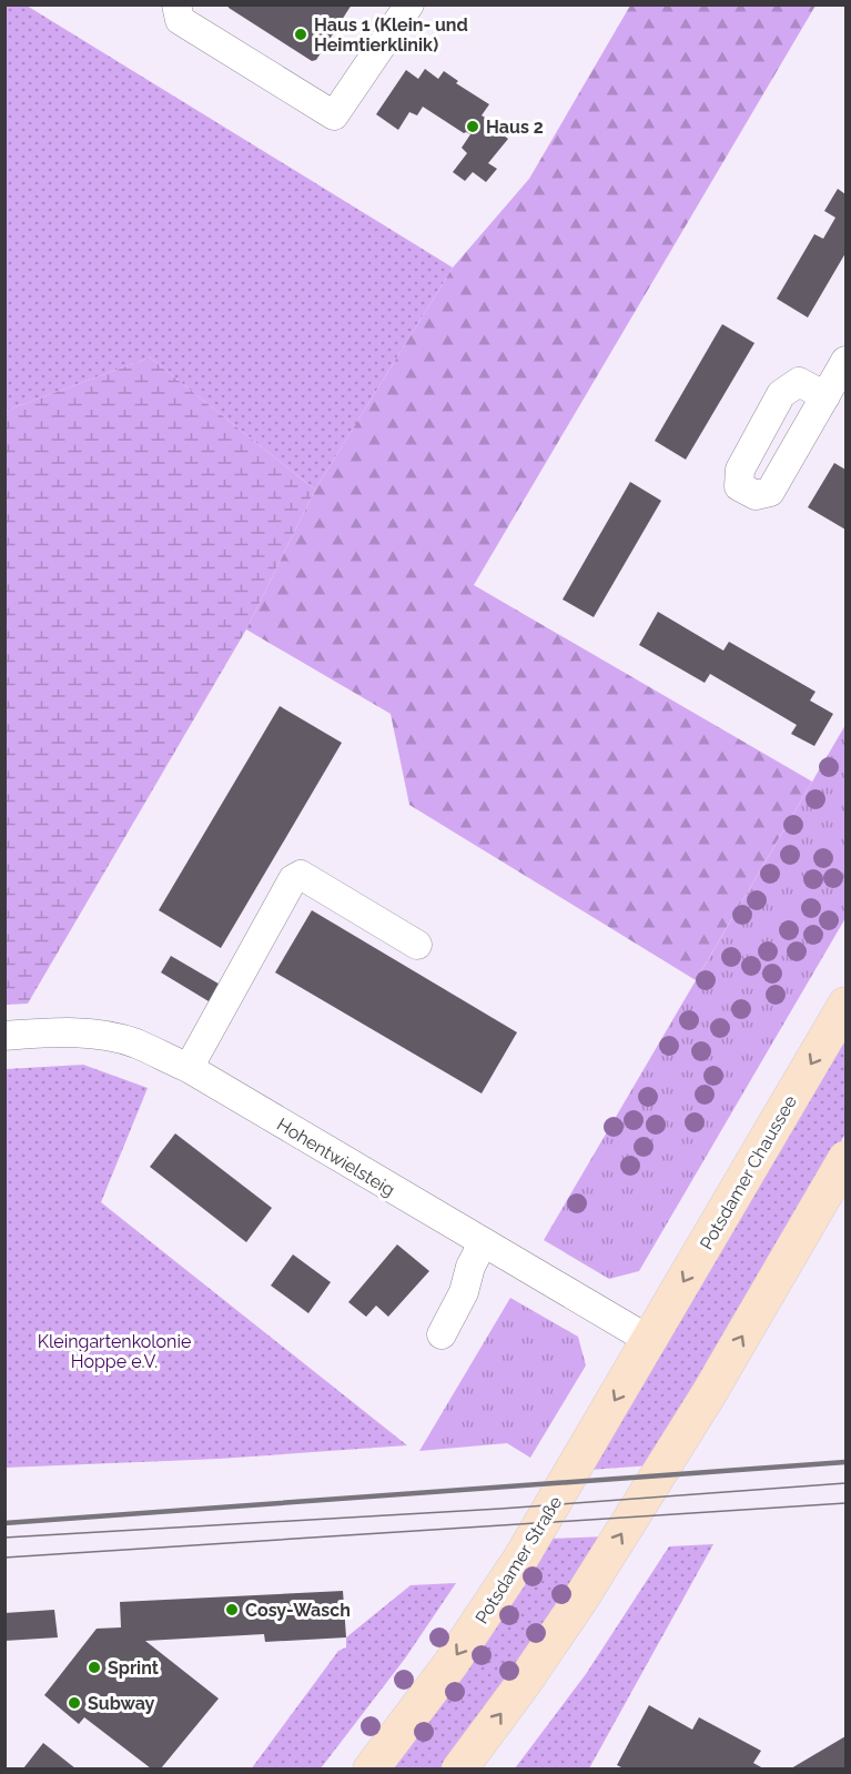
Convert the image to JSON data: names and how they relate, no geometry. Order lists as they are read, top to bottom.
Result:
{
  "streets": {
    "main road": ["Potsdamer Chaussee", "Potsdamer Straße"],
    "street": ["Hohentwielsteig"]
  },
  "crossings": [
    ["Hohentwielsteig", "Potsdamer Chaussee"],
    ["Hohentwielsteig", "Potsdamer Straße"],
    ["Potsdamer Chaussee", "Potsdamer Straße"]
  ],
  "parks": ["Kleingartenkolonie Hoppe e.V."],
  "places": [
    "Haus 1 (Klein- und Heimtierklinik)",
    "Haus 2",
    "Cosy-Wasch",
    "Sprint",
    "Subway"
  ]
}
